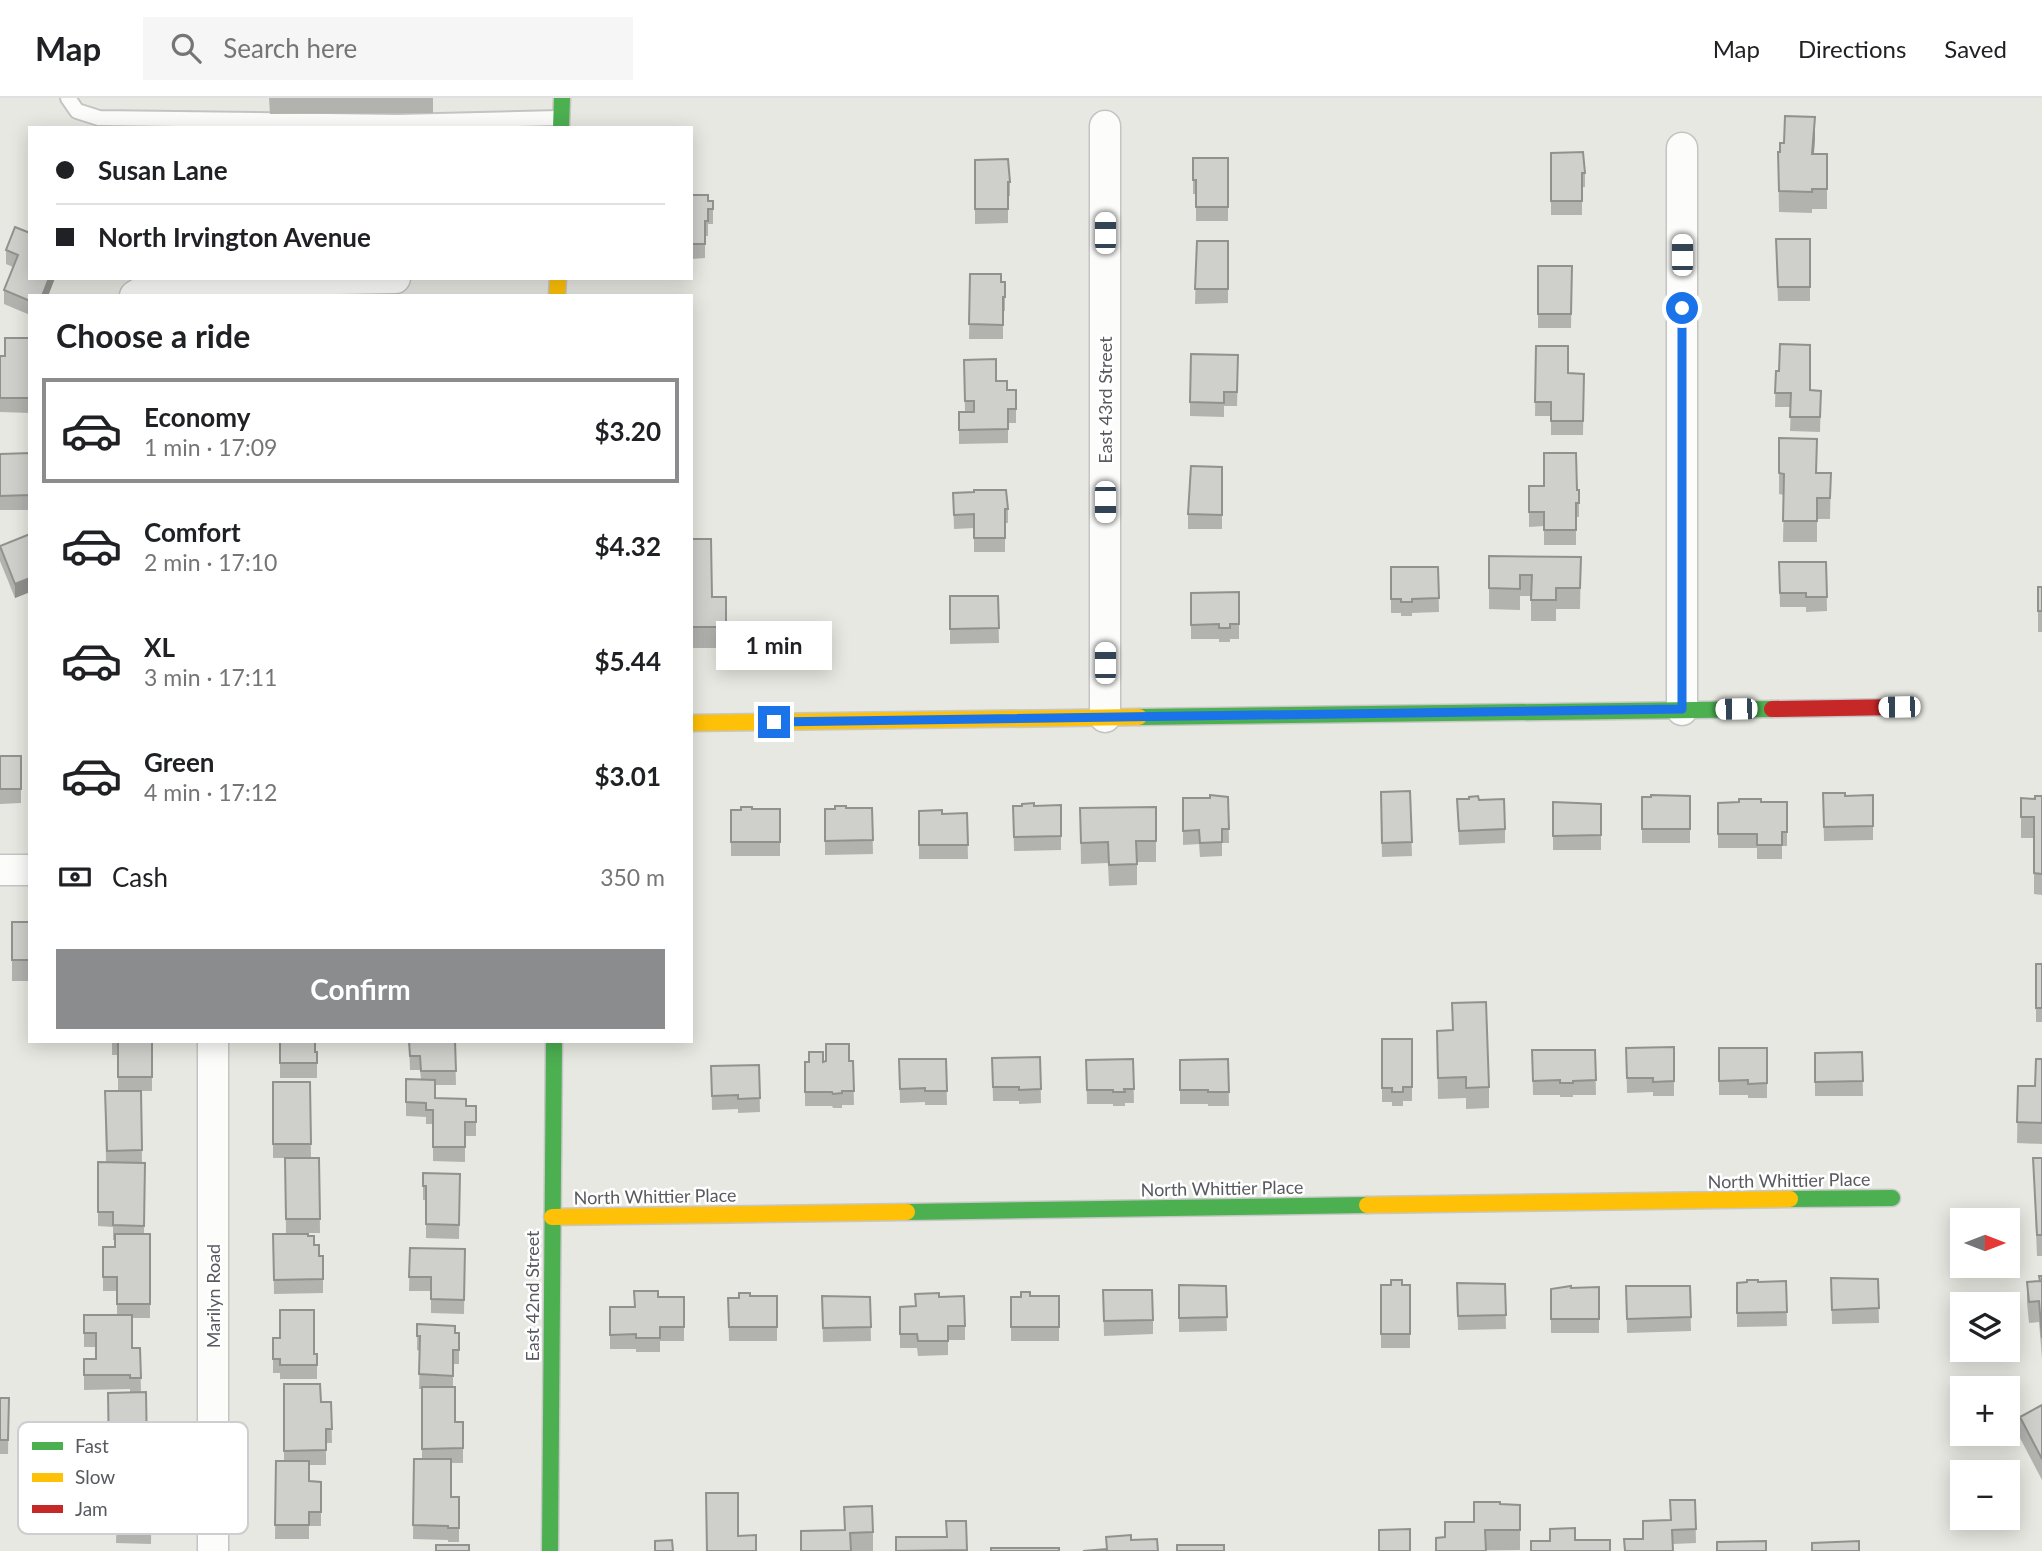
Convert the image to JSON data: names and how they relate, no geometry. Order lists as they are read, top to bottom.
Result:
{
  "streets": {
    "street": [
      "East 43rd Street",
      "North Whittier Place",
      "Marilyn Road",
      "East 42nd Street"
    ]
  },
  "crossings": [
    ["North Whittier Place", "East 42nd Street"]
  ],
  "legend": ["Fast", "Slow", "Jam"],
  "north": "right",
  "page": {
    "header": "Map",
    "search": "Search here",
    "nav": ["Map", "Directions", "Saved"],
    "banner": ["Susan Lane", "North Irvington Avenue"],
    "heading": "Choose a ride",
    "list": [
      {
        "name": "Economy",
        "note": "1 min · 17:09",
        "value": "$3.20"
      },
      {
        "name": "Comfort",
        "note": "2 min · 17:10",
        "value": "$4.32"
      },
      {
        "name": "XL",
        "note": "3 min · 17:11",
        "value": "$5.44"
      },
      {
        "name": "Green",
        "note": "4 min · 17:12",
        "value": "$3.01"
      }
    ],
    "bubble": "1 min",
    "pay": ["Cash", "350 m"],
    "buttons": "Confirm",
    "map_buttons": ["+", "−"]
  }
}
